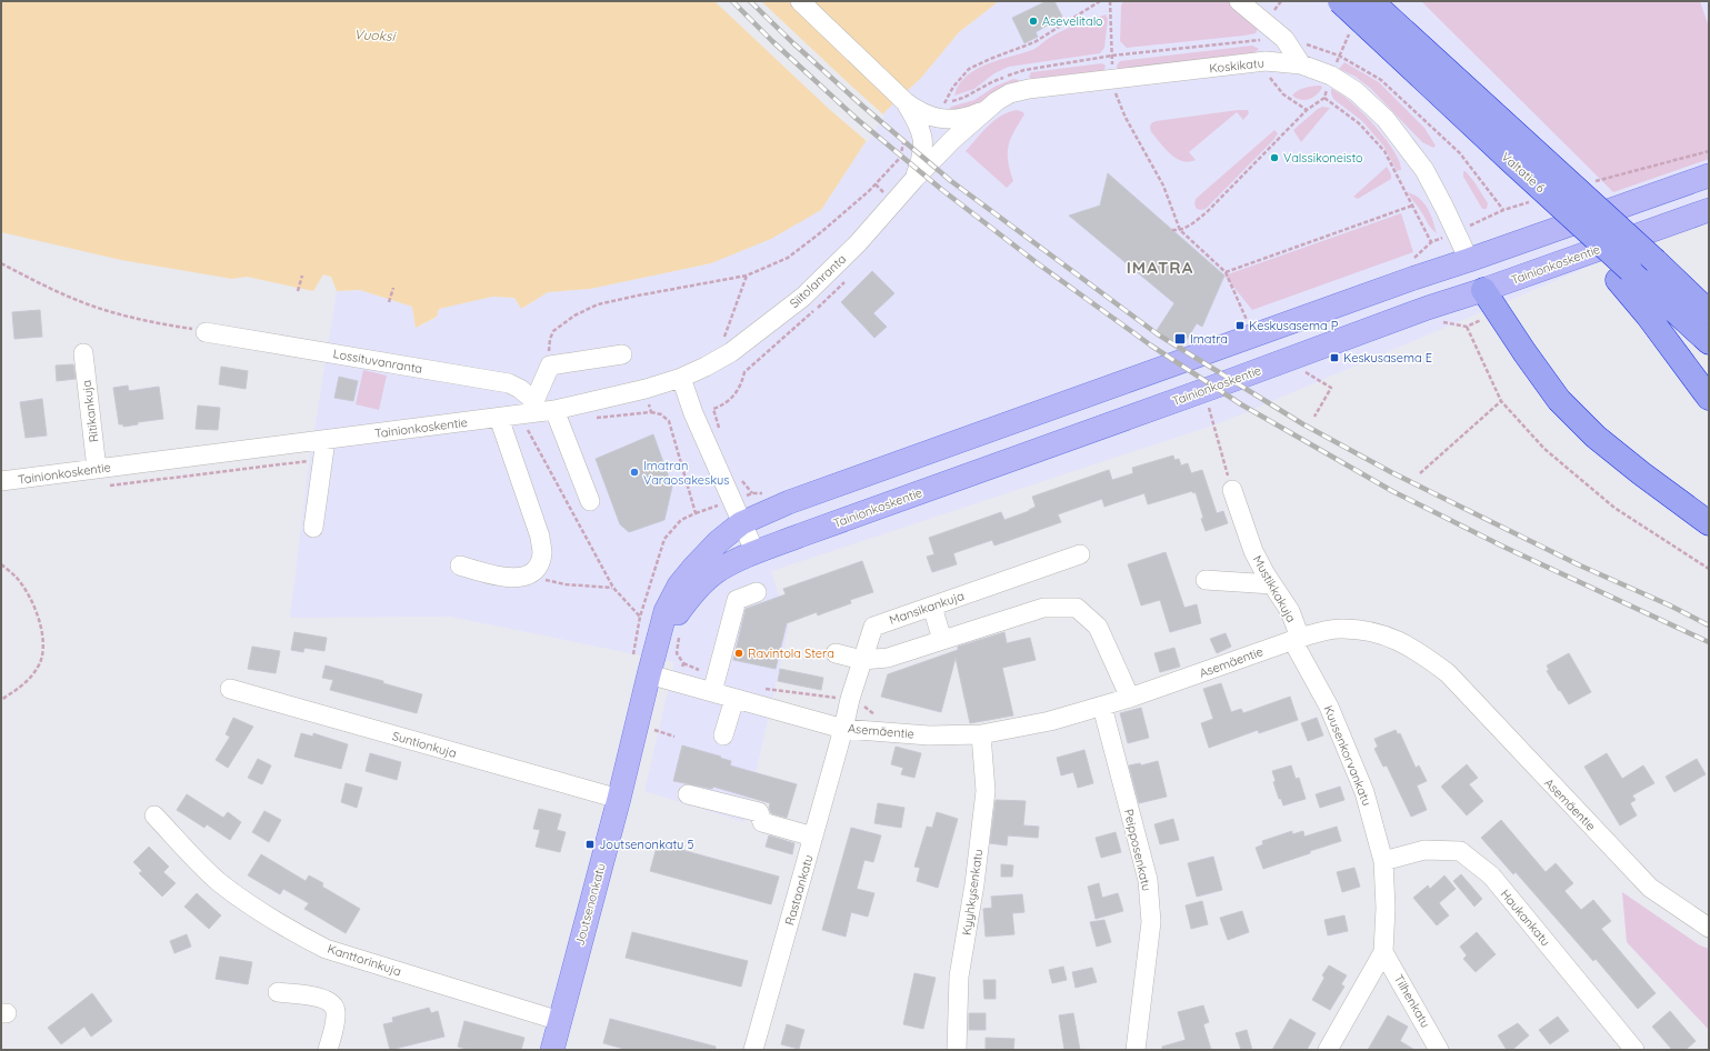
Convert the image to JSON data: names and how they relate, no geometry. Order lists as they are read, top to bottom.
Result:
{
  "streets": {
    "highway": ["Valtatie 6"],
    "main road": ["Koskikatu", "Tainionkoskentie", "Joutsenonkatu"],
    "street": [
      "Siitolanranta",
      "Lossituvanranta",
      "Ritikankuja",
      "Mustikkakuja",
      "Mansikankuja",
      "Asemäentie",
      "Suntionkuja",
      "Kuusenkorvankatu",
      "Peipposenkatu",
      "Rastaankatu",
      "Kyyhkysenkatu",
      "Haukankatu",
      "Kanttorinkuja",
      "Tilhenkatu"
    ]
  },
  "crossings": [
    ["Koskikatu", "Tainionkoskentie"],
    ["Koskikatu", "Siitolanranta"],
    ["Tainionkoskentie", "Siitolanranta"],
    ["Tainionkoskentie", "Lossituvanranta"],
    ["Tainionkoskentie", "Ritikankuja"],
    ["Tainionkoskentie", "Joutsenonkatu"],
    ["Mustikkakuja", "Asemäentie"],
    ["Mustikkakuja", "Kuusenkorvankatu"],
    ["Mansikankuja", "Asemäentie"],
    ["Mansikankuja", "Rastaankatu"],
    ["Asemäentie", "Kuusenkorvankatu"],
    ["Asemäentie", "Peipposenkatu"],
    ["Asemäentie", "Rastaankatu"],
    ["Asemäentie", "Kyyhkysenkatu"],
    ["Asemäentie", "Joutsenonkatu"],
    ["Suntionkuja", "Joutsenonkatu"],
    ["Kuusenkorvankatu", "Haukankatu"],
    ["Kuusenkorvankatu", "Tilhenkatu"],
    ["Joutsenonkatu", "Kanttorinkuja"]
  ],
  "districts": ["IMATRA"],
  "water": ["Vuoksi"],
  "places": {
    "other": [
      "Asevelitalo",
      "Valssikoneisto",
      "Imatran Varaosakeskus",
      "Ravintola Stera"
    ],
    "transit": [
      "Keskusasema P",
      "Imatra",
      "Keskusasema E",
      "Joutsenonkatu 5"
    ]
  }
}
